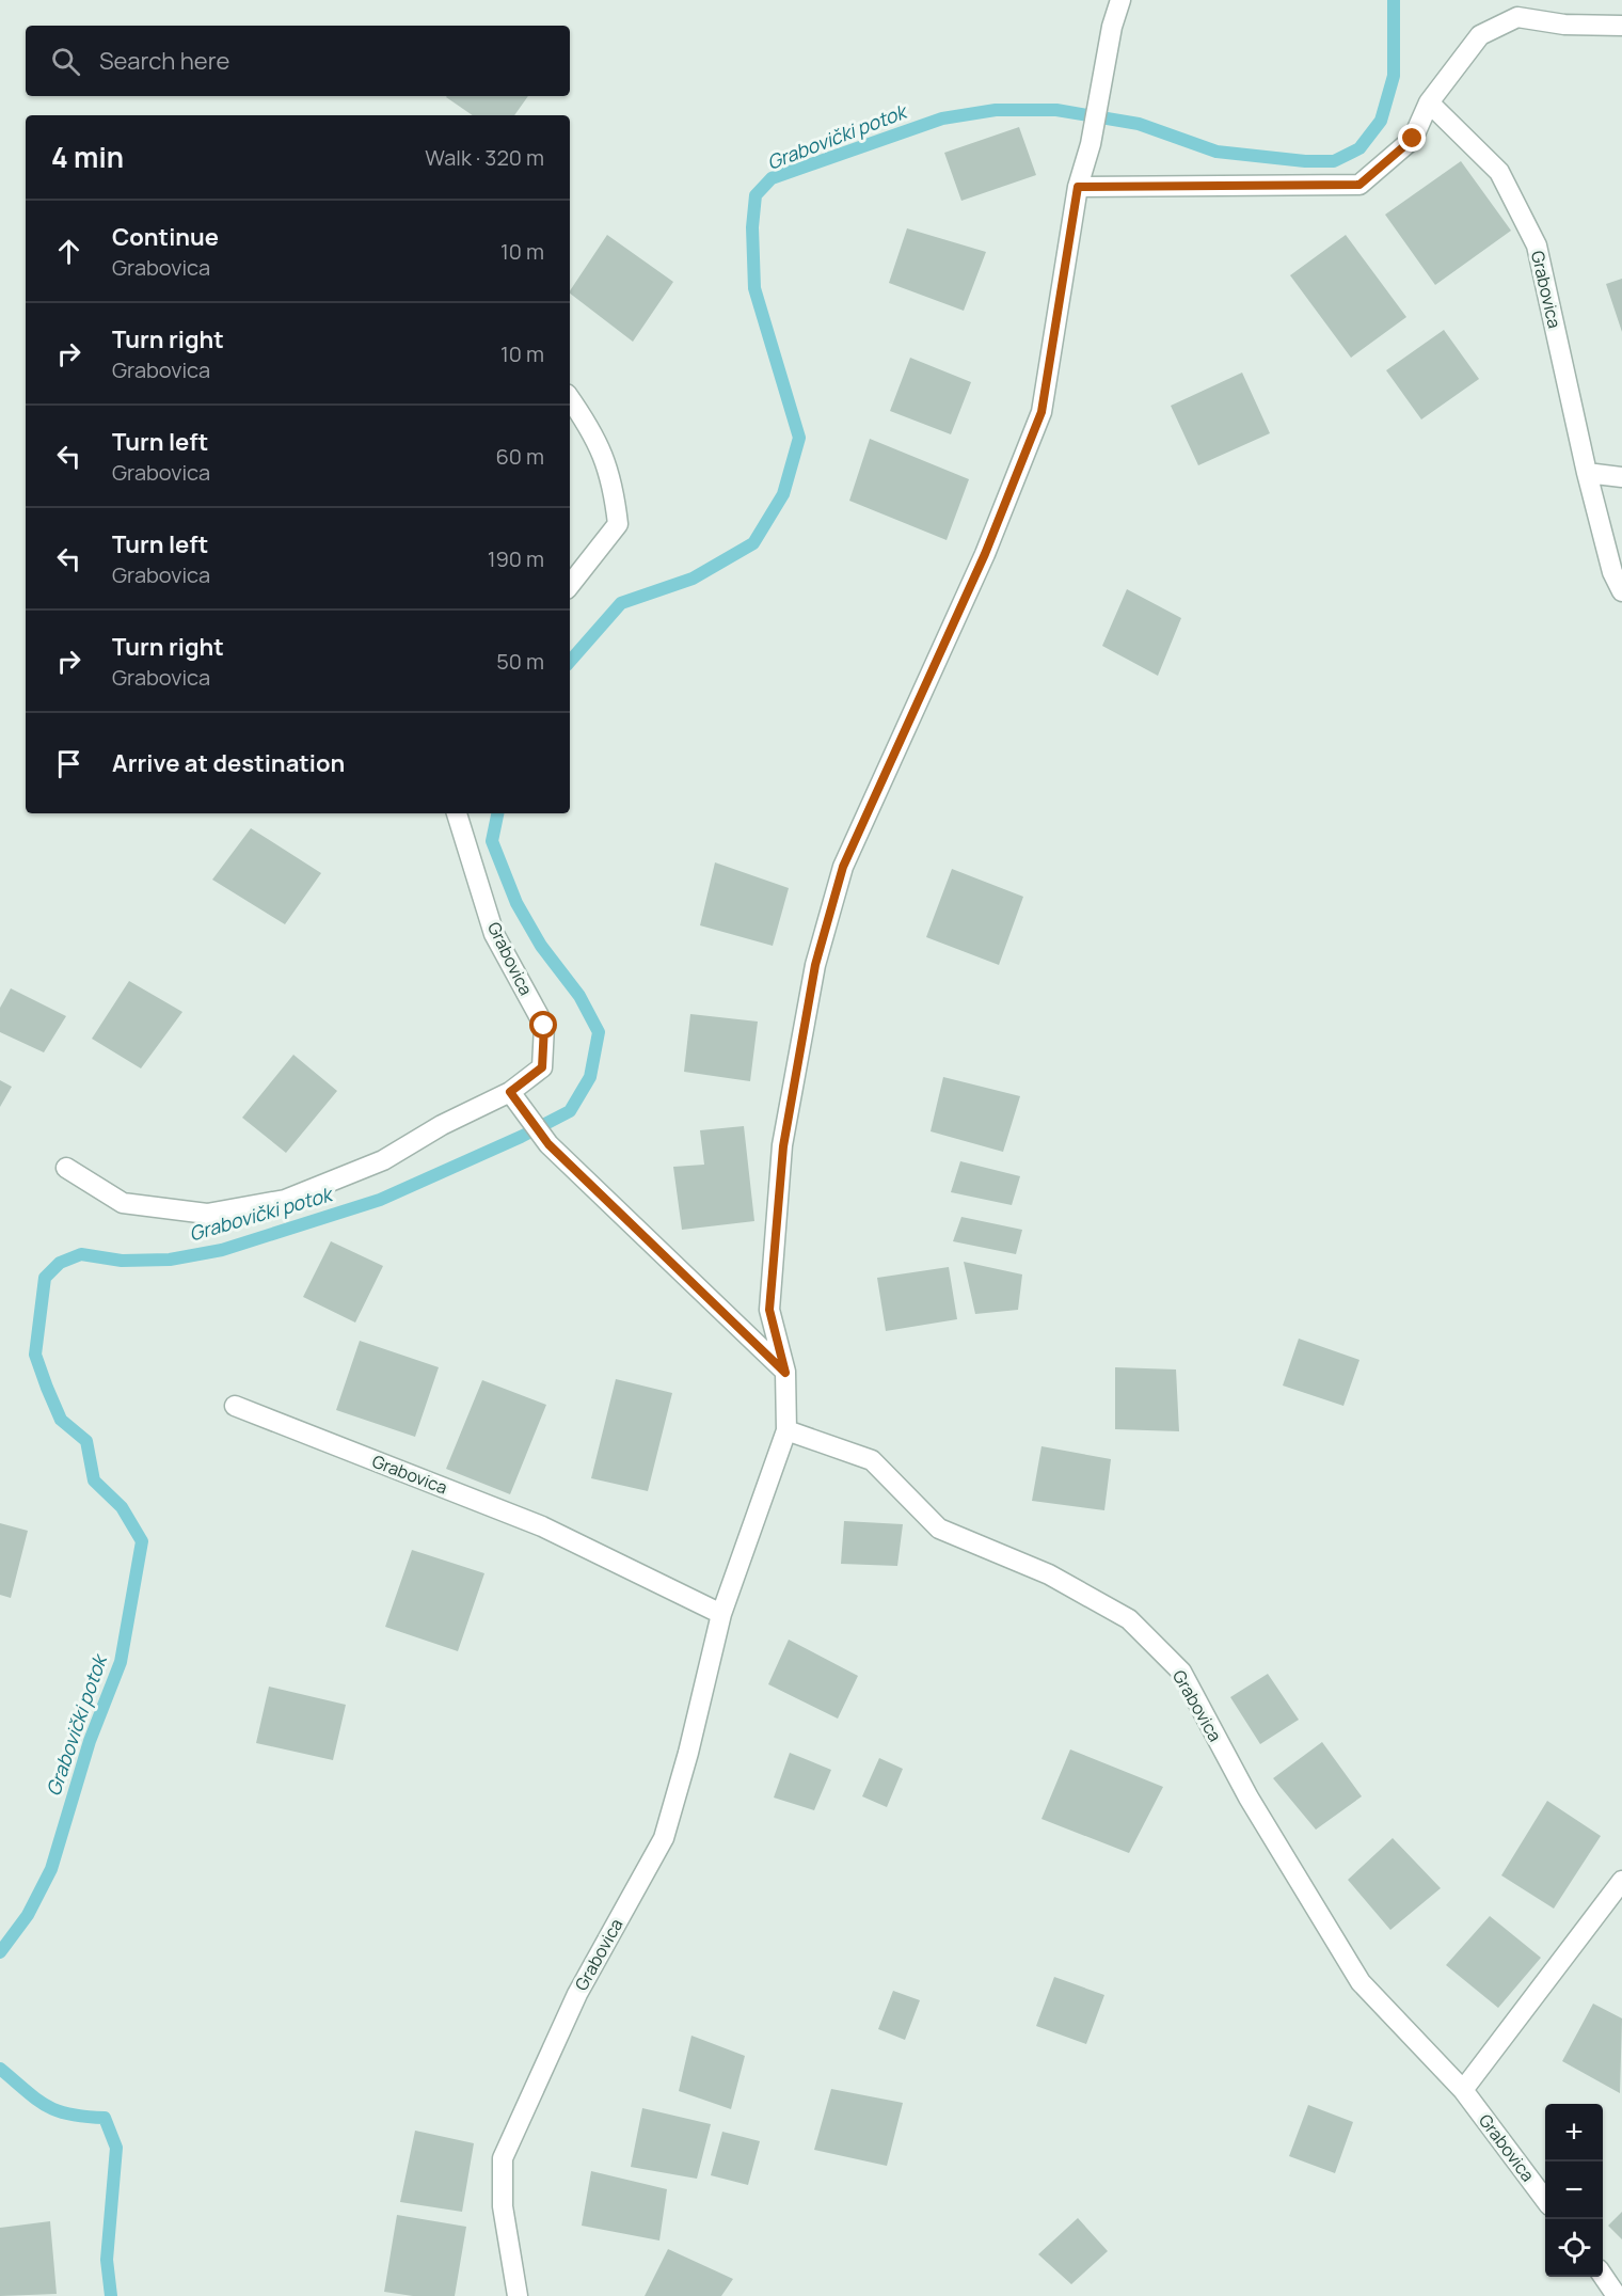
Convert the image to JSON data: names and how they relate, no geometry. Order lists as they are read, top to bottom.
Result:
{
  "streets": {
    "street": ["Grabovica"]
  },
  "water": ["Grabovički potok"],
  "page": {
    "search": "Search here",
    "heading": ["4 min", "Walk · 320 m"],
    "list": [
      ["Continue", "Grabovica", "10 m"],
      ["Turn right", "Grabovica", "10 m"],
      ["Turn left", "Grabovica", "60 m"],
      ["Turn left", "Grabovica", "190 m"],
      ["Turn right", "Grabovica", "50 m"],
      "Arrive at destination"
    ],
    "map_buttons": ["+", "−"]
  }
}
